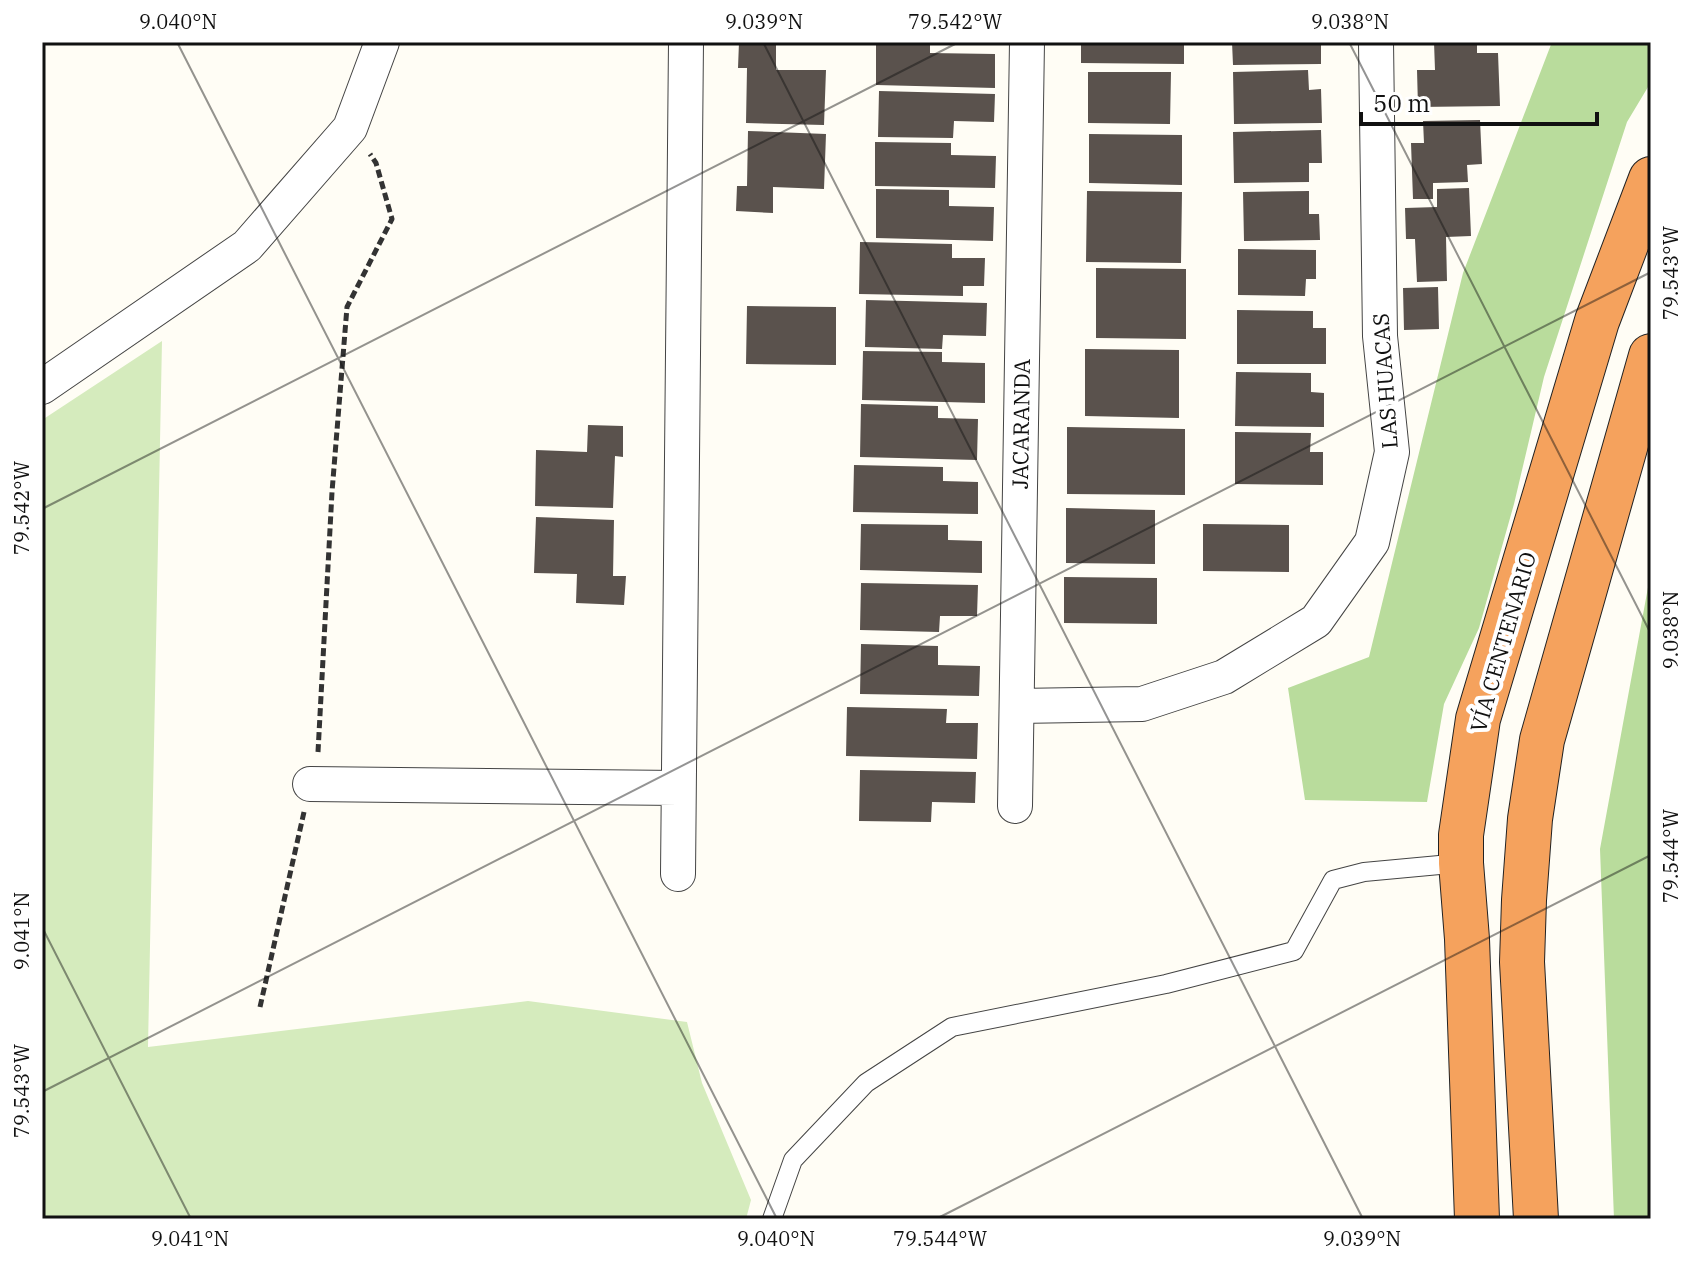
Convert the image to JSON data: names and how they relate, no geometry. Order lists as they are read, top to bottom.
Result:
{
  "streets": {
    "highway": ["VÍA CENTENARIO"],
    "street": ["LAS HUACAS", "JACARANDA"]
  },
  "crossings": [
    ["LAS HUACAS", "JACARANDA"]
  ],
  "scale_bar": "50 m",
  "coordinates": [
    "9.040°N",
    "9.039°N",
    "79.542°W",
    "9.038°N",
    "79.543°W",
    "79.544°W",
    "9.041°N"
  ]
}
